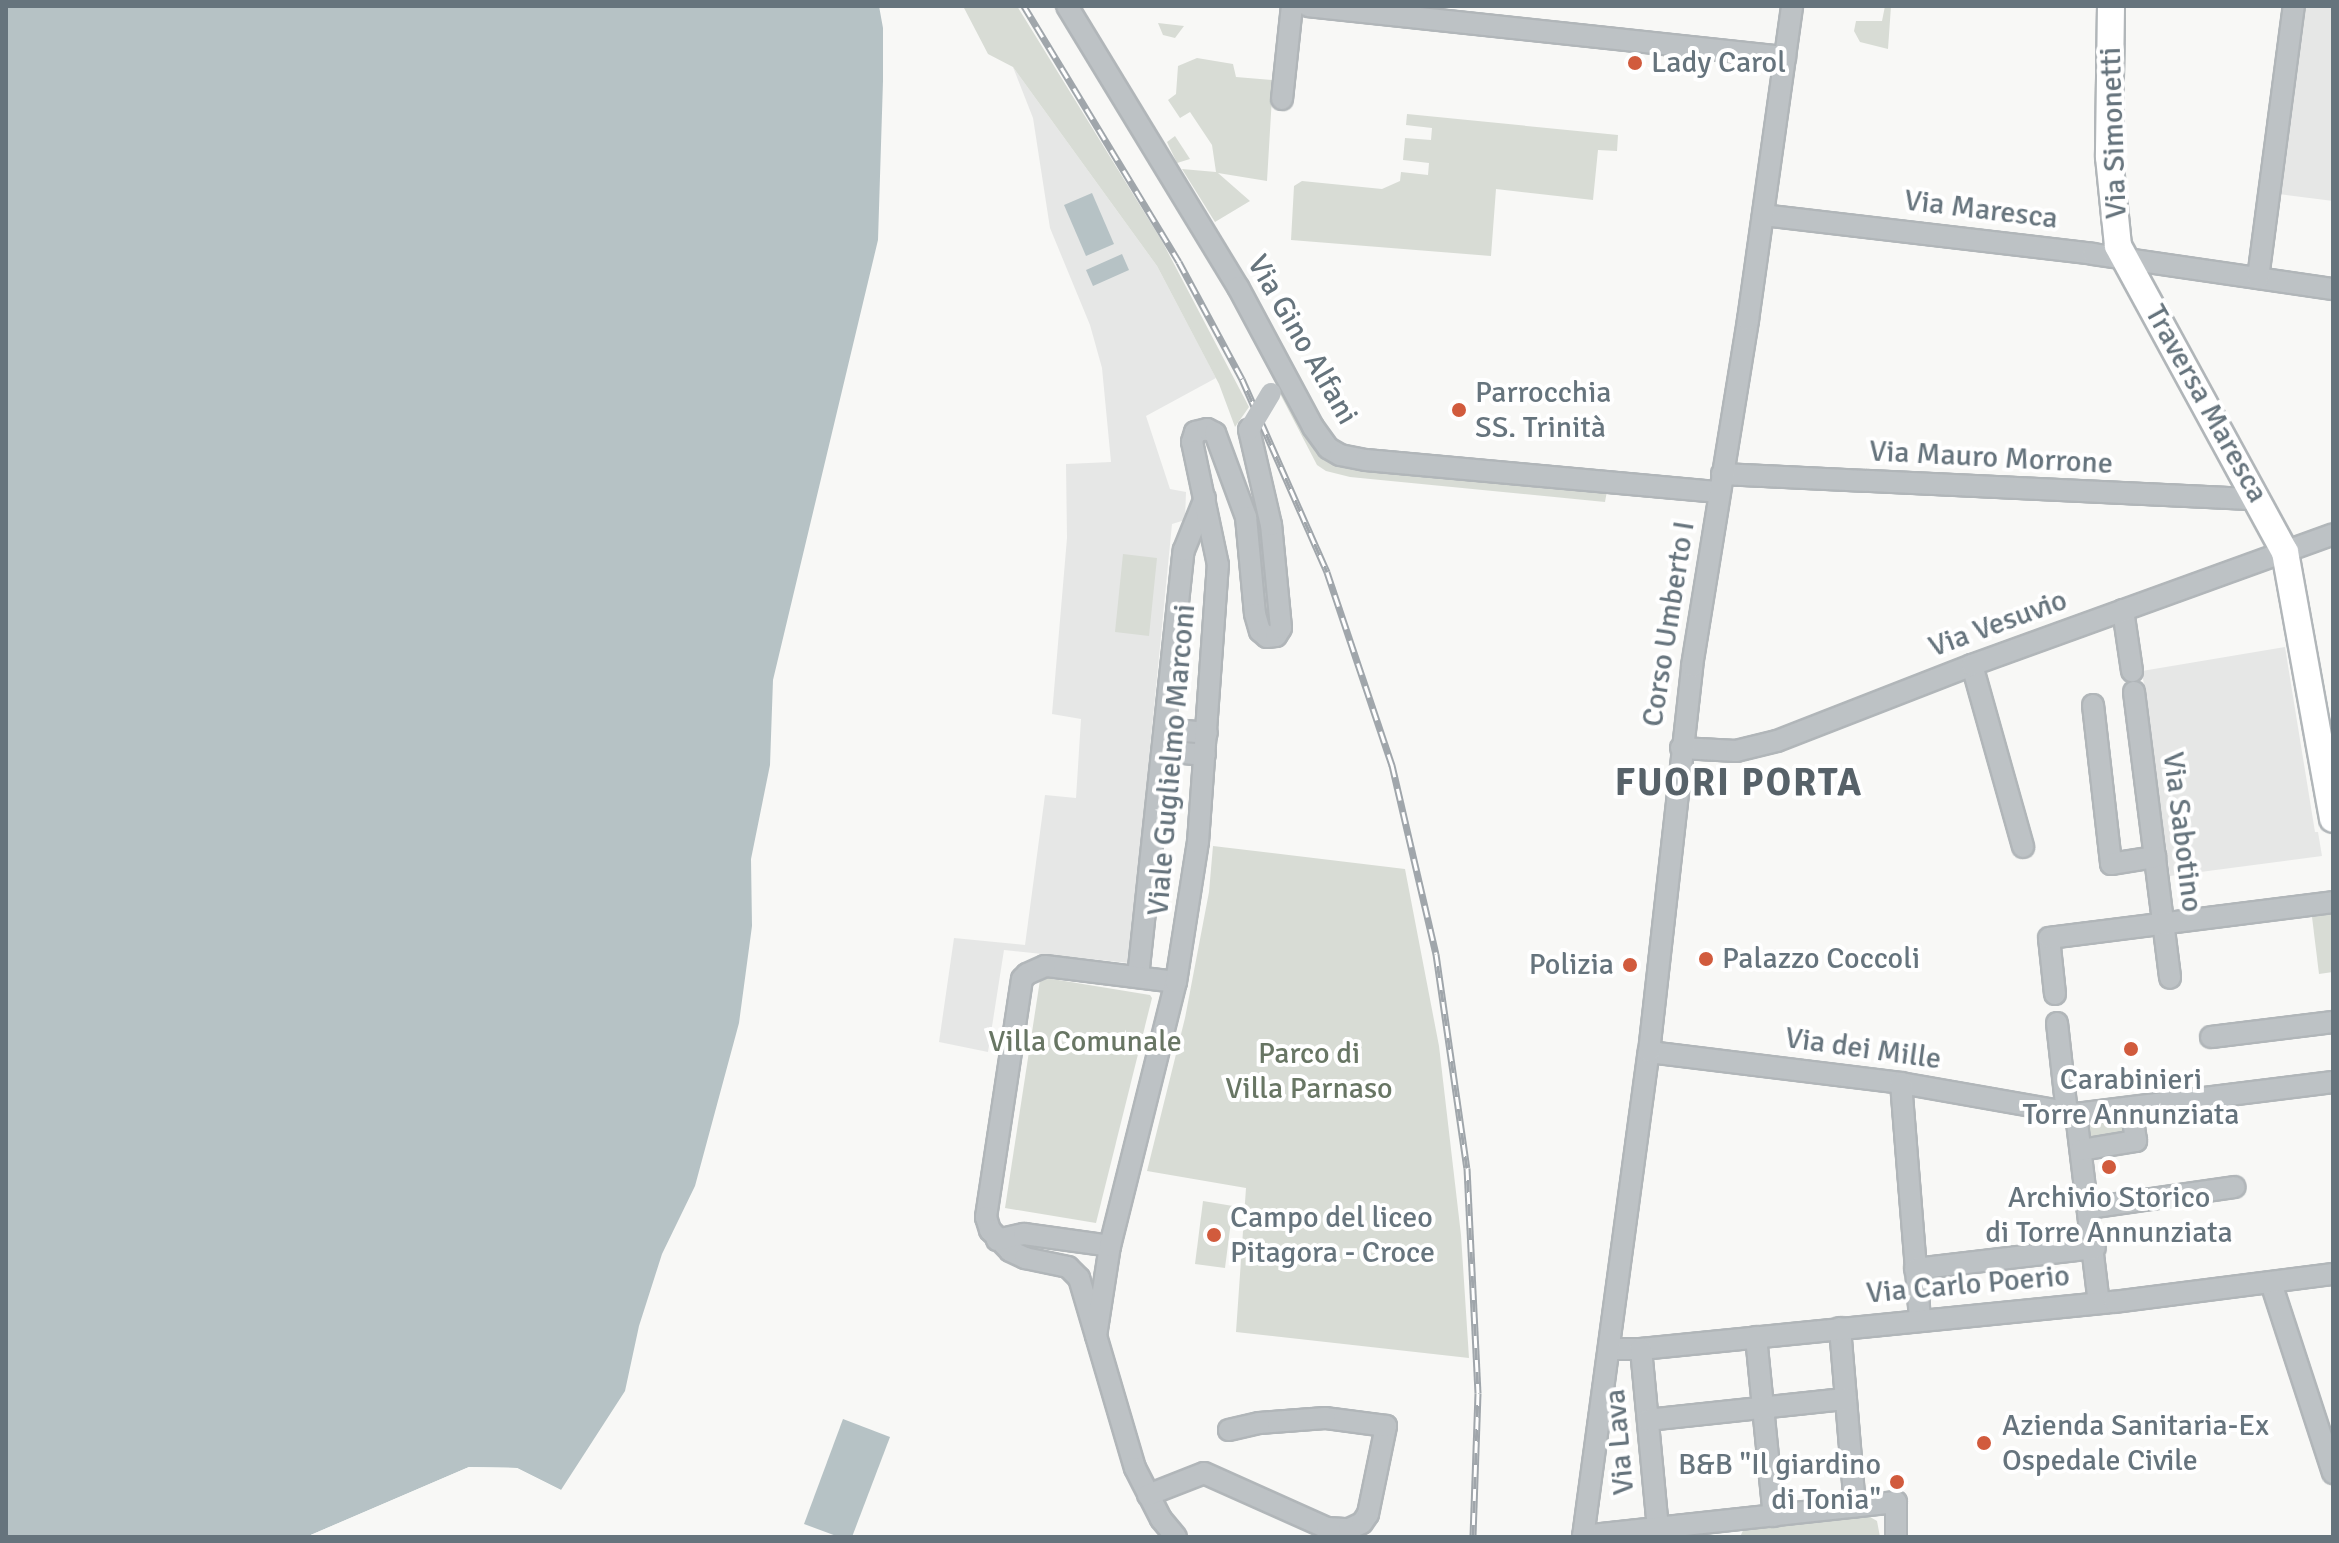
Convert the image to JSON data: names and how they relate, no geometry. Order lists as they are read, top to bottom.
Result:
{
  "streets": {
    "main road": ["Via Simonetti", "Traversa Maresca"],
    "street": [
      "Via Maresca",
      "Via Gino Alfani",
      "Via Mauro Morrone",
      "Corso Umberto I",
      "Via Vesuvio",
      "Viale Guglielmo Marconi",
      "Via Sabotino",
      "Via dei Mille",
      "Via Carlo Poerio",
      "Via Lava"
    ]
  },
  "crossings": [
    ["Via Simonetti", "Via Maresca"],
    ["Via Simonetti", "Traversa Maresca"],
    ["Via Maresca", "Traversa Maresca"],
    ["Via Maresca", "Corso Umberto I"],
    ["Via Gino Alfani", "Via Mauro Morrone"],
    ["Via Gino Alfani", "Corso Umberto I"],
    ["Traversa Maresca", "Via Mauro Morrone"],
    ["Traversa Maresca", "Via Vesuvio"],
    ["Via Mauro Morrone", "Corso Umberto I"],
    ["Corso Umberto I", "Via Vesuvio"],
    ["Corso Umberto I", "Via dei Mille"],
    ["Corso Umberto I", "Via Carlo Poerio"],
    ["Via Carlo Poerio", "Via Lava"]
  ],
  "districts": ["FUORI PORTA"],
  "parks": ["Villa Comunale", "Parco di Villa Parnaso"],
  "places": [
    "Lady Carol",
    "Parrocchia SS. Trinità",
    "Palazzo Coccoli",
    "Polizia",
    "Carabinieri Torre Annunziata",
    "Archivio Storico di Torre Annunziata",
    "Campo del liceo Pitagora - Croce",
    "Azienda Sanitaria-Ex Ospedale Civile",
    "B&B \"Il giardino di Tonia\""
  ]
}
